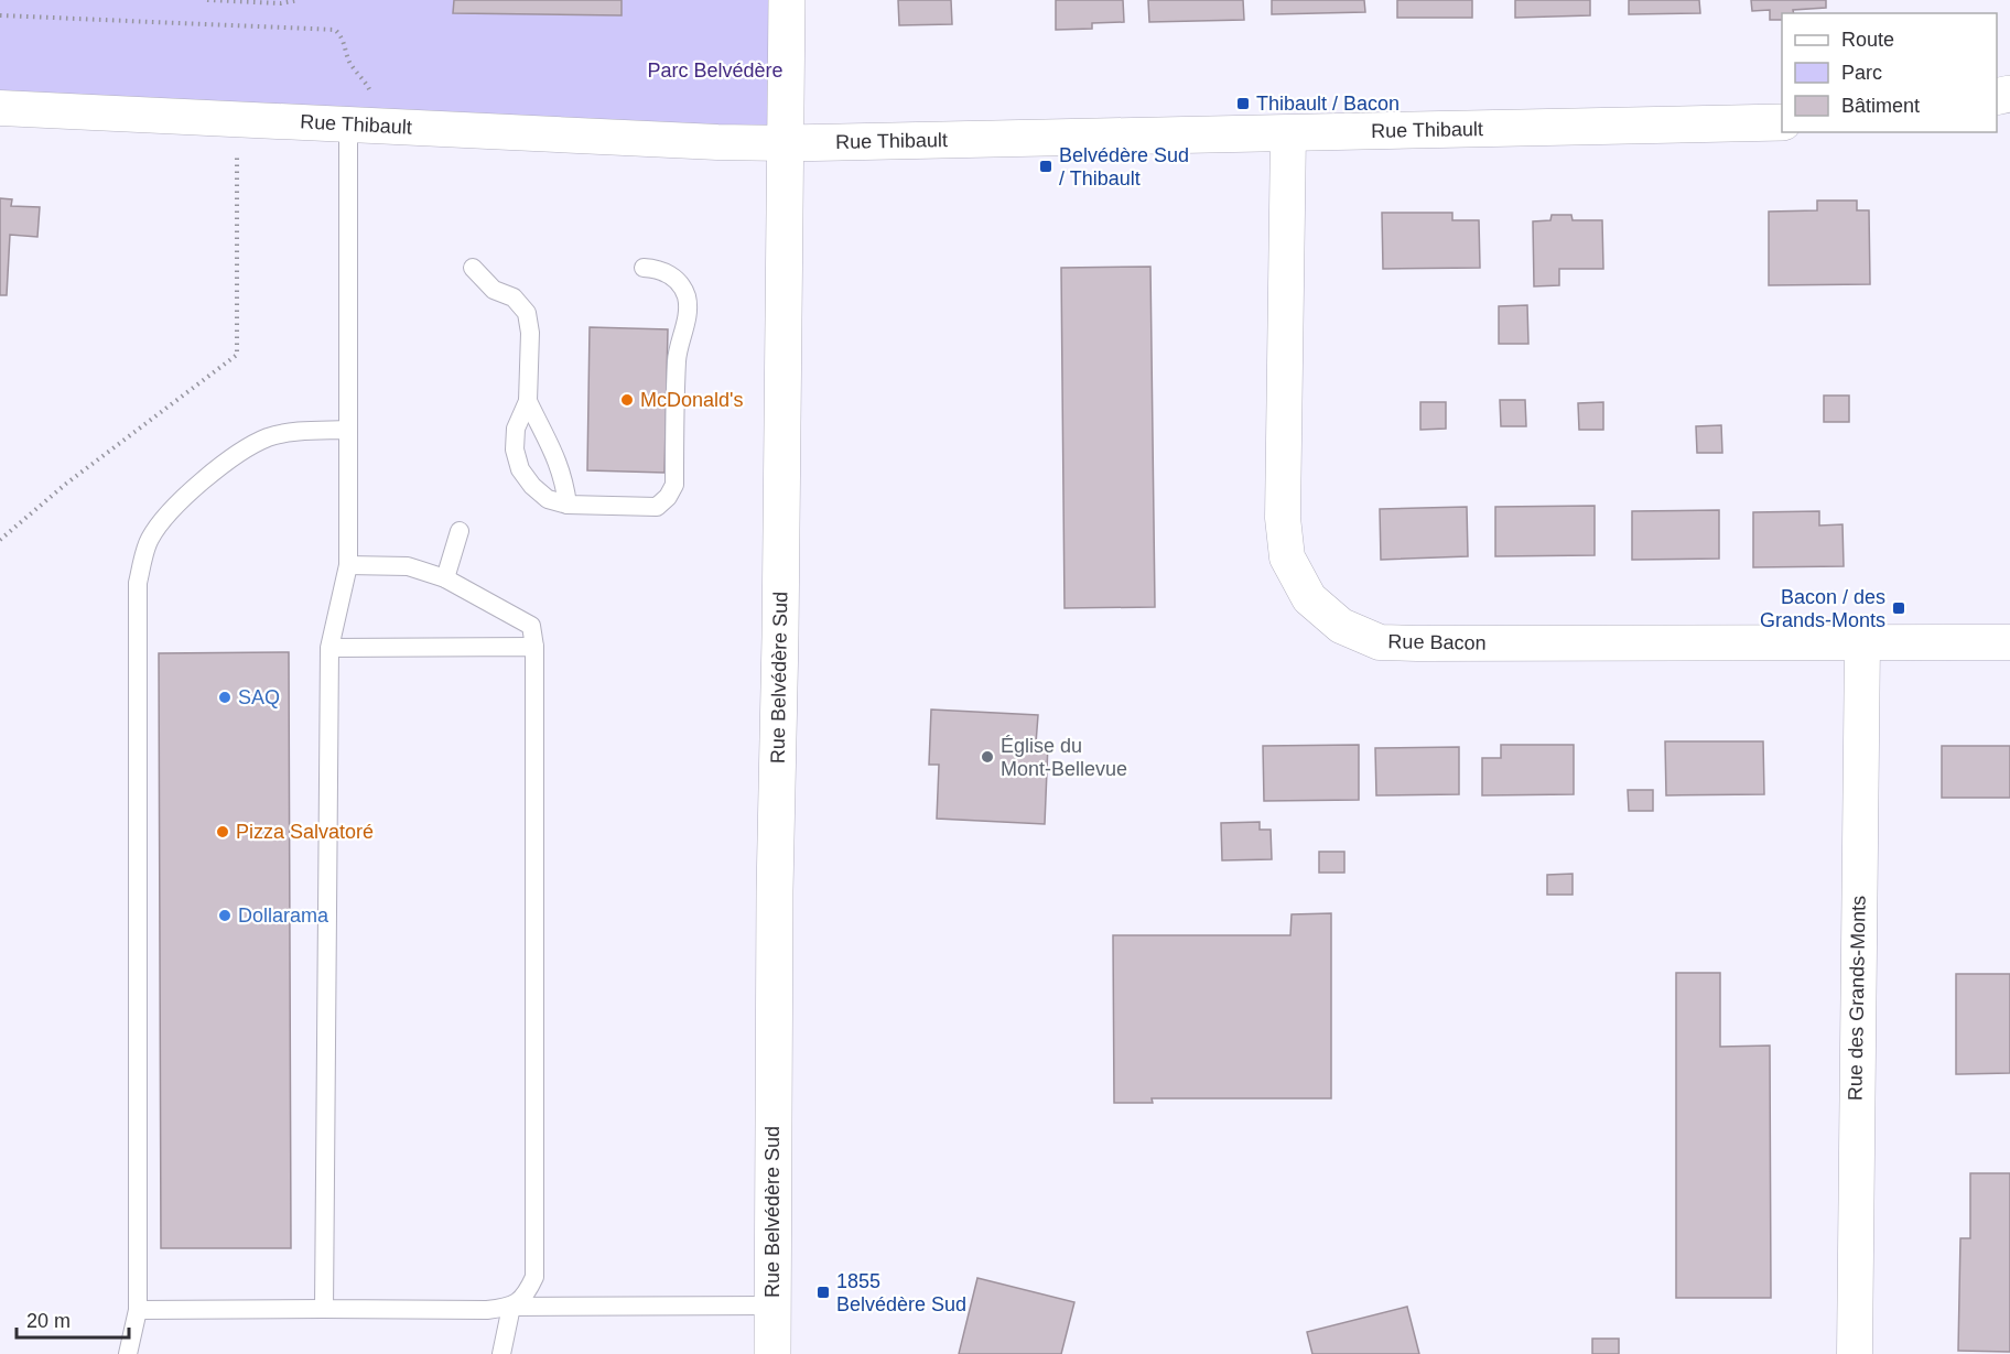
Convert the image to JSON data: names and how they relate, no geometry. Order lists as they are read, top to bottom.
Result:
{
  "streets": {
    "street": [
      "Rue Thibault",
      "Rue Bacon",
      "Rue Belvédère Sud",
      "Rue des Grands-Monts"
    ]
  },
  "crossings": [
    ["Rue Thibault", "Rue Bacon"],
    ["Rue Thibault", "Rue Belvédère Sud"],
    ["Rue Bacon", "Rue des Grands-Monts"]
  ],
  "parks": ["Parc Belvédère"],
  "places": {
    "transit": [
      "Thibault / Bacon",
      "Belvédère Sud / Thibault",
      "Bacon / des Grands-Monts",
      "1855 Belvédère Sud"
    ],
    "other": [
      "McDonald's",
      "SAQ",
      "Église du Mont-Bellevue",
      "Pizza Salvatoré",
      "Dollarama"
    ]
  },
  "legend": ["Route", "Parc", "Bâtiment"],
  "scale_bar": "20 m"
}
